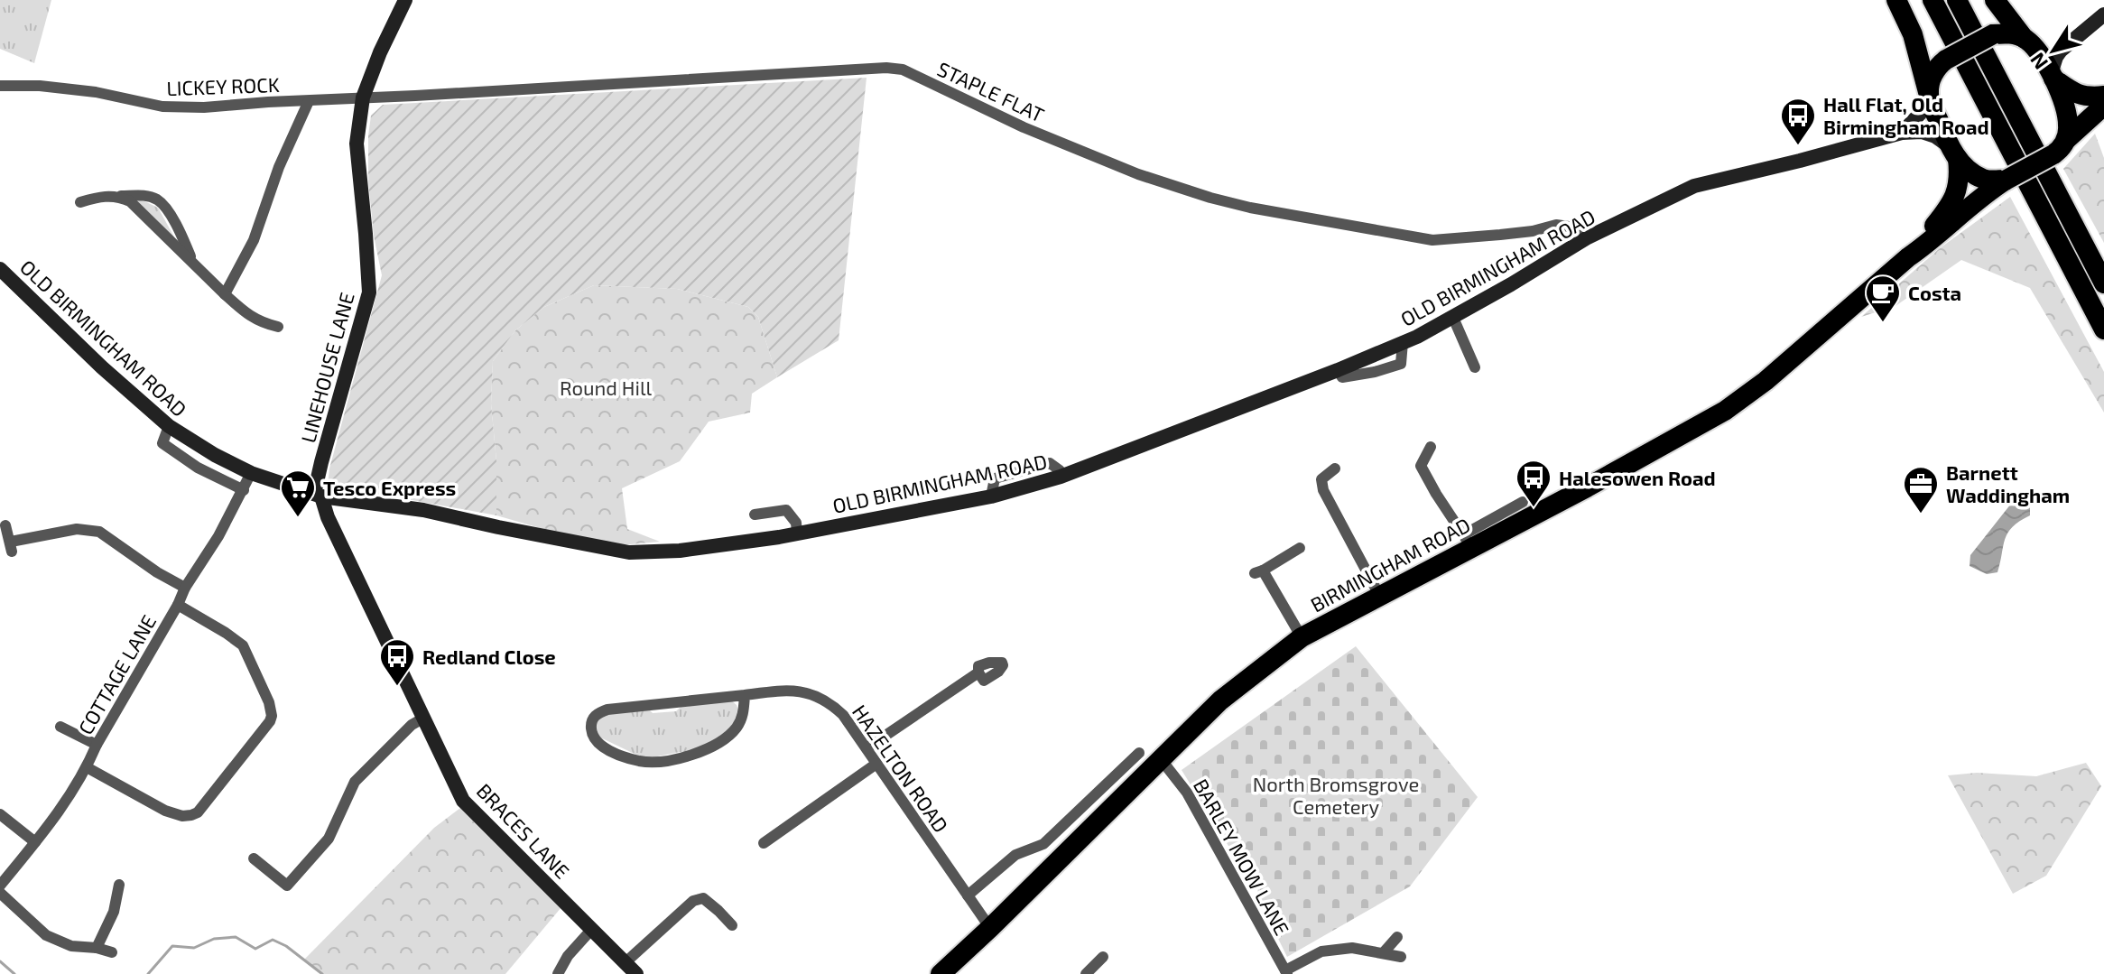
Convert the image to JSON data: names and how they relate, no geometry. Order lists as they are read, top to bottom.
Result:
{
  "streets": {
    "highway": ["BIRMINGHAM ROAD"],
    "main road": ["OLD BIRMINGHAM ROAD", "LINEHOUSE LANE", "BRACES LANE"],
    "street": [
      "LICKEY ROCK",
      "STAPLE FLAT",
      "COTTAGE LANE",
      "HAZELTON ROAD",
      "BARLEY MOW LANE"
    ]
  },
  "crossings": [
    ["LICKEY ROCK", "STAPLE FLAT"],
    ["LICKEY ROCK", "LINEHOUSE LANE"],
    ["STAPLE FLAT", "OLD BIRMINGHAM ROAD"],
    ["STAPLE FLAT", "LINEHOUSE LANE"],
    ["OLD BIRMINGHAM ROAD", "LINEHOUSE LANE"],
    ["OLD BIRMINGHAM ROAD", "BIRMINGHAM ROAD"],
    ["OLD BIRMINGHAM ROAD", "COTTAGE LANE"],
    ["OLD BIRMINGHAM ROAD", "BRACES LANE"],
    ["LINEHOUSE LANE", "BRACES LANE"],
    ["BIRMINGHAM ROAD", "HAZELTON ROAD"],
    ["BIRMINGHAM ROAD", "BARLEY MOW LANE"]
  ],
  "parks": ["Round Hill", "North Bromsgrove Cemetery"],
  "places": {
    "bus stop": ["Hall Flat, Old Birmingham Road", "Halesowen Road", "Redland Close"],
    "cafe": ["Costa"],
    "office": ["Barnett Waddingham"],
    "supermarket": ["Tesco Express"]
  },
  "north": "bottom left"
}
